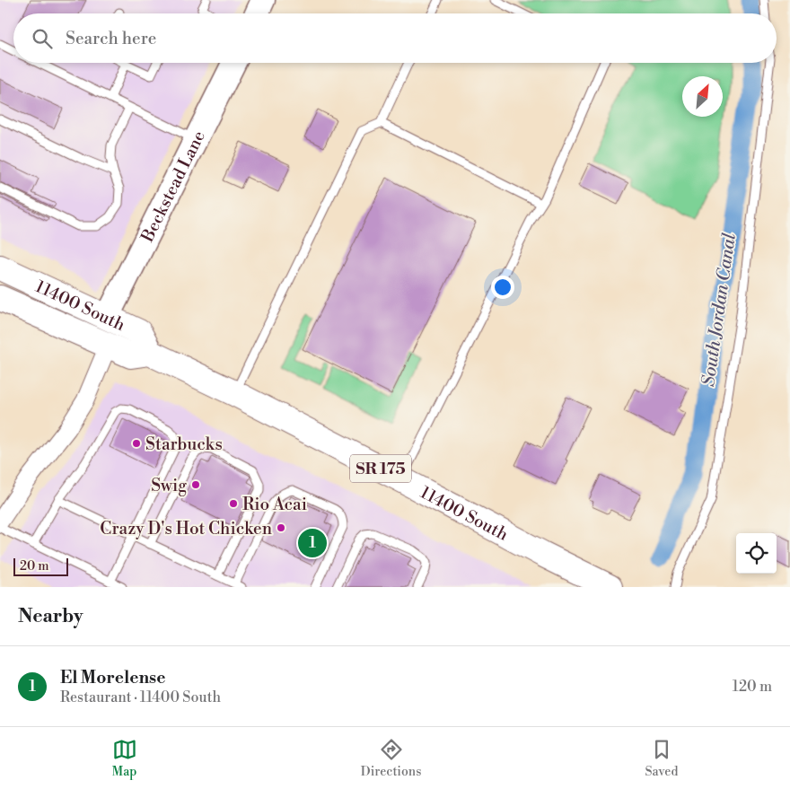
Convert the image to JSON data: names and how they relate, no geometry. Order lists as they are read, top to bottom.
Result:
{
  "streets": {
    "main road": ["11400 South", "SR 175"],
    "street": ["Beckstead Lane"]
  },
  "crossings": [
    ["Beckstead Lane", "11400 South"]
  ],
  "water": ["South Jordan Canal"],
  "places": [
    "Starbucks",
    "Swig",
    "Rio Acai",
    "Crazy D's Hot Chicken"
  ],
  "scale_bar": "20 m",
  "north": "top right",
  "page": {
    "search": "Search here",
    "pins": "1",
    "scale": "20 m",
    "heading": "Nearby",
    "list": [
      {
        "mark": "1",
        "name": "El Morelense",
        "note": "Restaurant · 11400 South",
        "value": "120 m"
      }
    ],
    "nav": ["Map", "Directions", "Saved"]
  }
}
